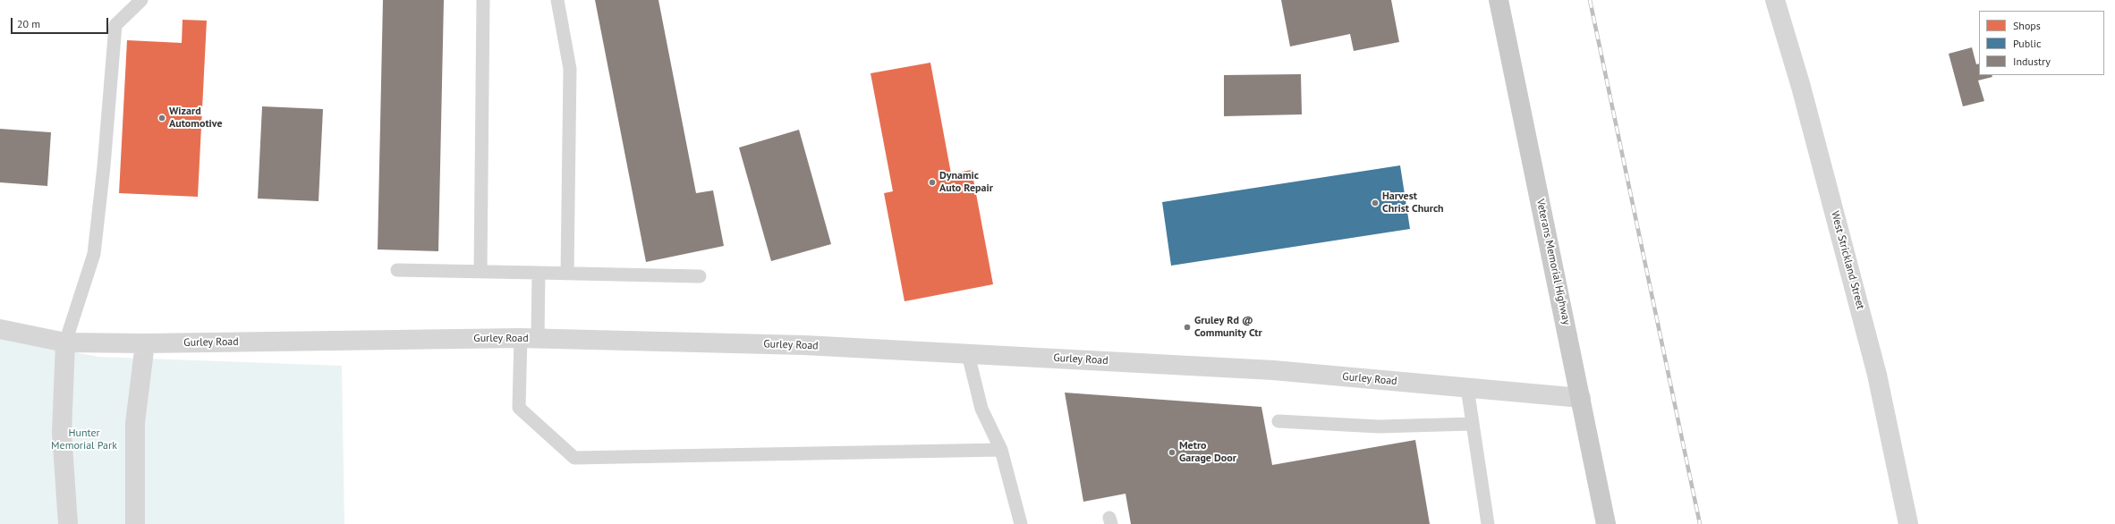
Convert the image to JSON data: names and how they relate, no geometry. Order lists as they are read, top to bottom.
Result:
{
  "streets": {
    "main road": ["Veterans Memorial Highway"],
    "street": ["West Strickland Street", "Gurley Road"]
  },
  "crossings": [
    ["Veterans Memorial Highway", "Gurley Road"]
  ],
  "parks": ["Hunter Memorial Park"],
  "places": [
    "Wizard Automotive",
    "Dynamic Auto Repair",
    "Harvest Christ Church",
    "Gruley Rd @ Community Ctr",
    "Metro Garage Door"
  ],
  "legend": ["Shops", "Public", "Industry"],
  "scale_bar": "20 m"
}
